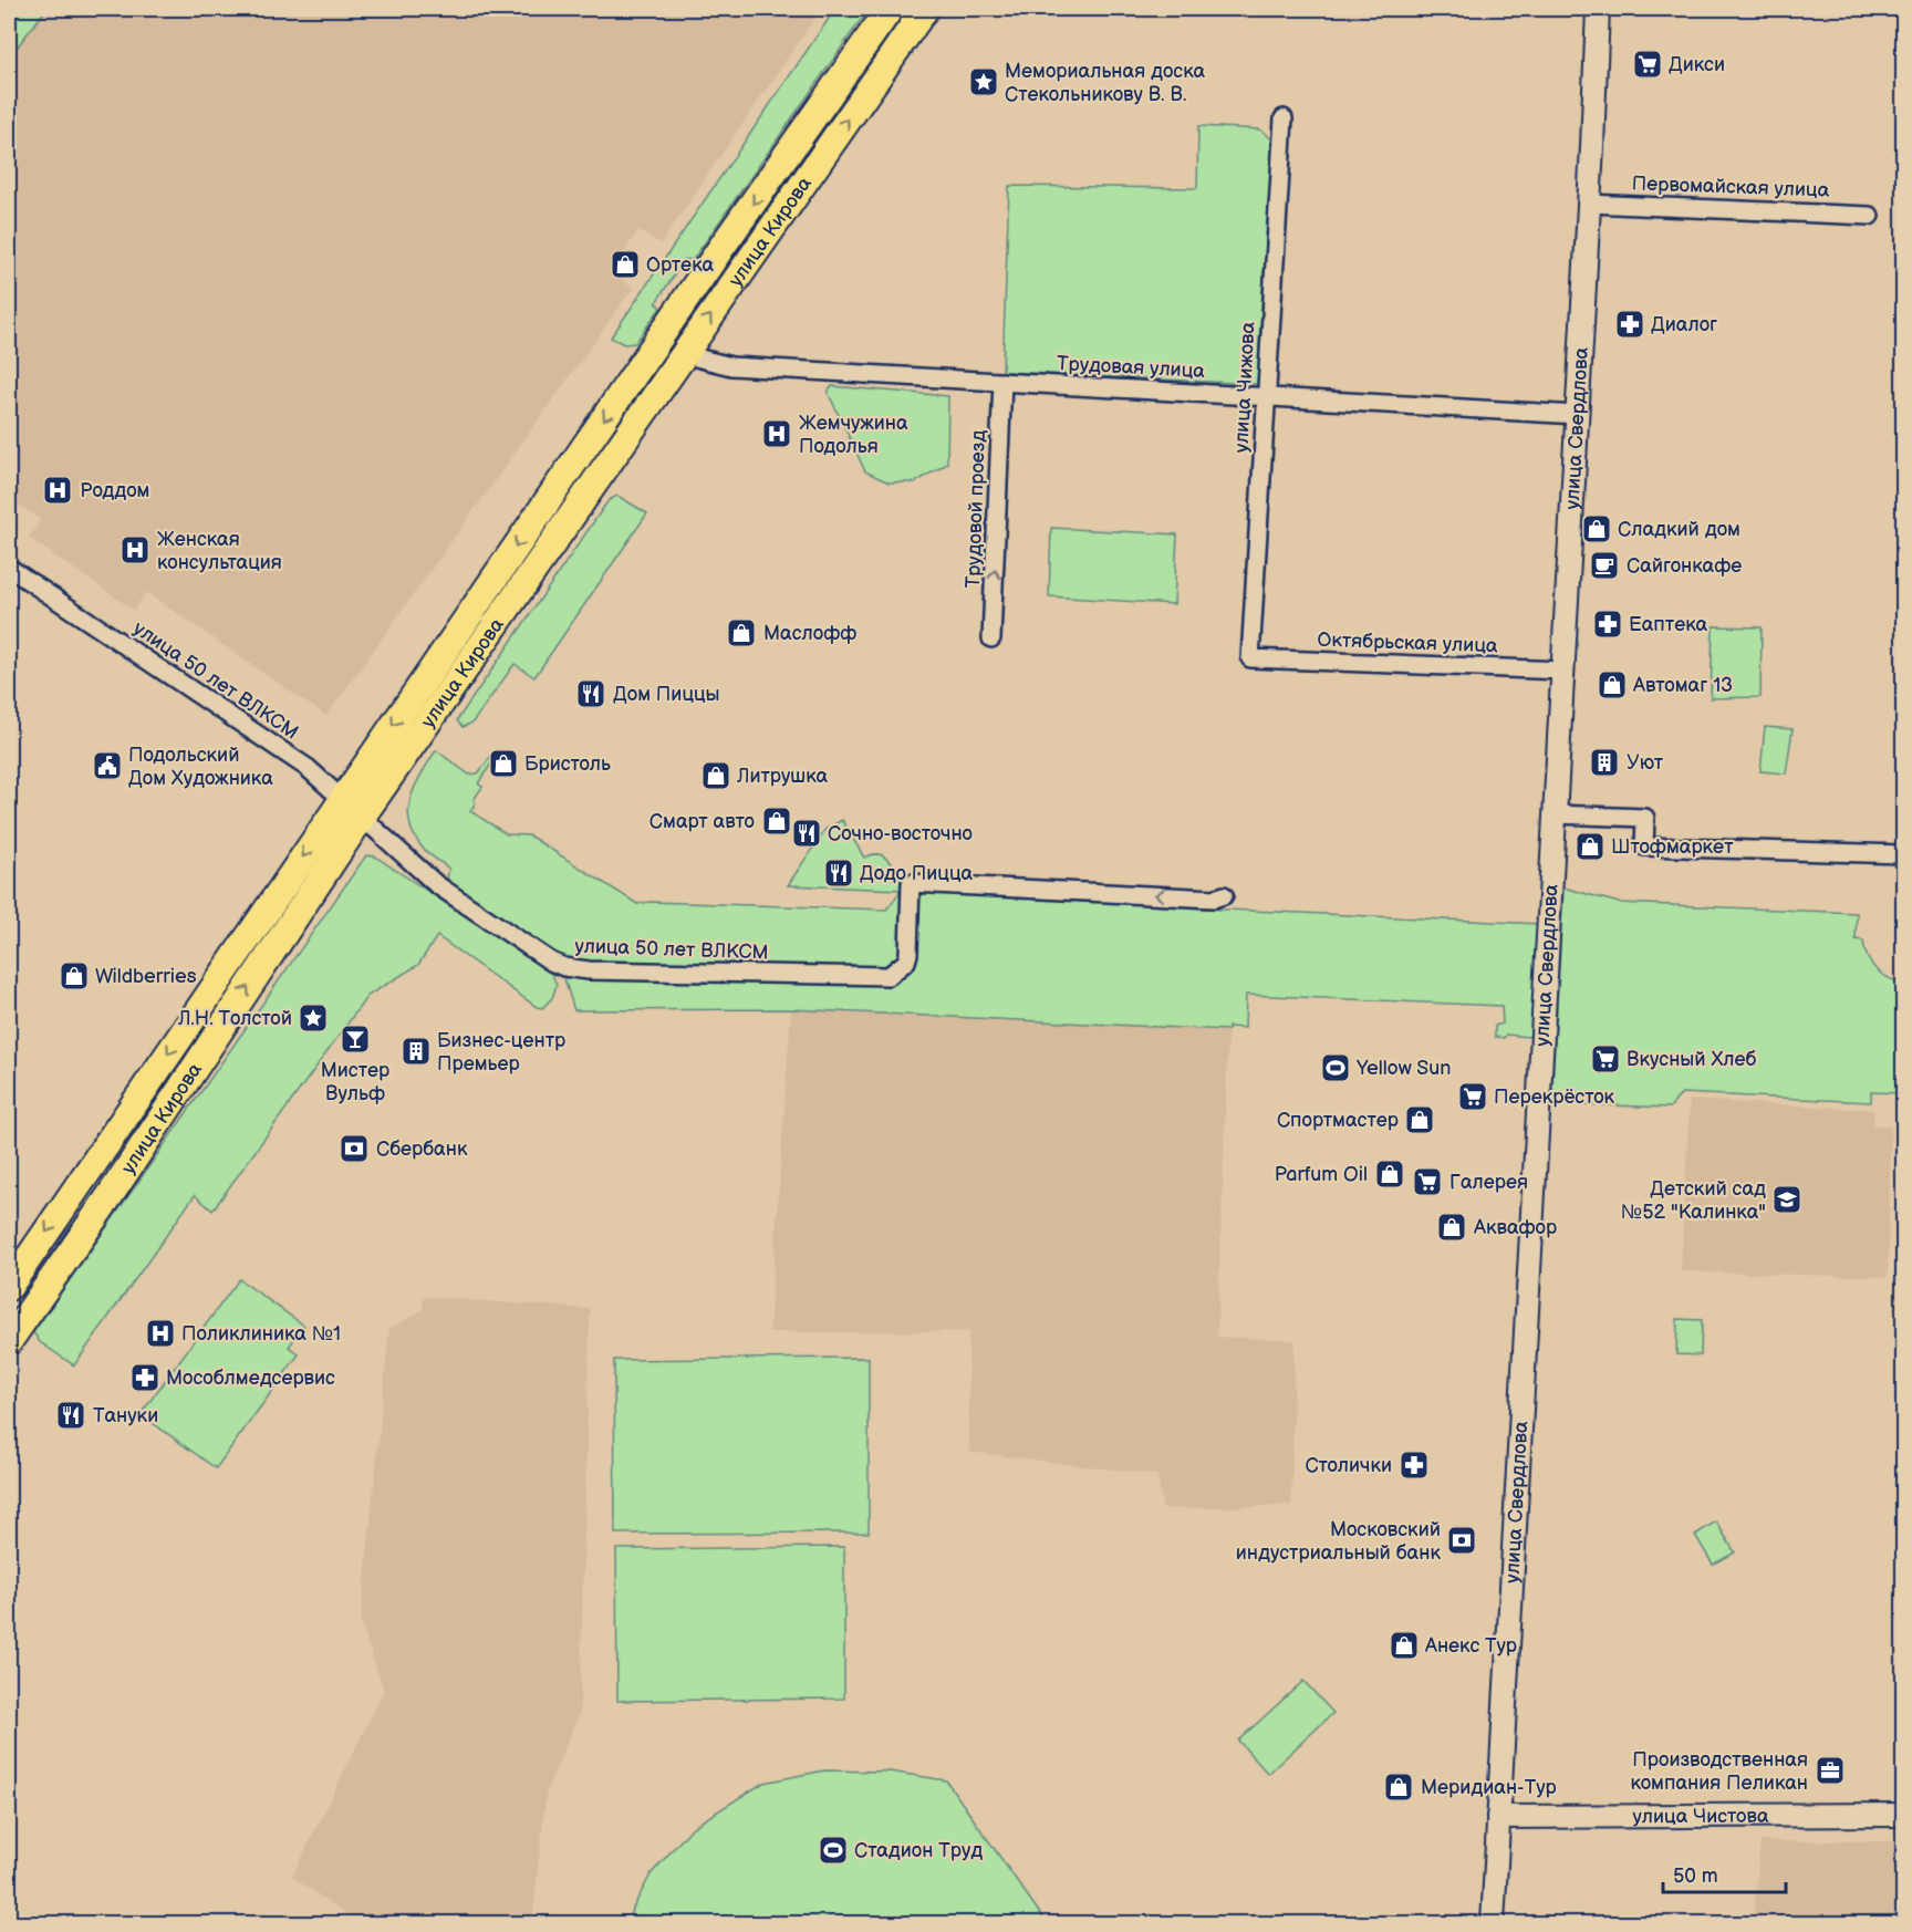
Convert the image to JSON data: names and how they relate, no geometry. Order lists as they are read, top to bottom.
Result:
{
  "streets": {
    "main road": ["улица Кирова"],
    "street": [
      "Первомайская улица",
      "Трудовая улица",
      "улица Чижова",
      "улица Свердлова",
      "Трудовой проезд",
      "Октябрьская улица",
      "улица 50 лет ВЛКСМ",
      "улица Чистова"
    ]
  },
  "crossings": [
    ["Первомайская улица", "улица Свердлова"],
    ["улица Кирова", "Трудовая улица"],
    ["улица Кирова", "улица 50 лет ВЛКСМ"],
    ["Трудовая улица", "улица Чижова"],
    ["Трудовая улица", "улица Свердлова"],
    ["Трудовая улица", "Трудовой проезд"],
    ["улица Чижова", "Октябрьская улица"],
    ["улица Свердлова", "Октябрьская улица"],
    ["улица Свердлова", "улица Чистова"]
  ],
  "one_way": ["Трудовой проезд", "улица 50 лет ВЛКСМ"],
  "places": {
    "supermarket": [
      "Дикси",
      "Вкусный Хлеб",
      "Перекрёсток",
      "Галерея"
    ],
    "place": ["Мемориальная доска Стекольникову В. В.", "Л.Н. Толстой"],
    "shop": [
      "Ортека",
      "Сладкий дом",
      "Маслофф",
      "Автомаг 13",
      "Бристоль",
      "Литрушка",
      "Смарт авто",
      "Штофмаркет",
      "Wildberries",
      "Спортмастер",
      "Parfum Oil",
      "Аквафор",
      "Анекс Тур",
      "Меридиан-Тур"
    ],
    "pharmacy": [
      "Диалог",
      "Еаптека",
      "Мособлмедсервис",
      "Столички"
    ],
    "hospital": [
      "Жемчужина Подолья",
      "Роддом",
      "Женская консультация",
      "Поликлиника №1"
    ],
    "cafe": ["Сайгонкафе"],
    "restaurant": [
      "Дом Пиццы",
      "Сочно-восточно",
      "Додо Пицца",
      "Тануки"
    ],
    "building": ["Уют", "Бизнес-центр Премьер"],
    "public building": ["Подольский Дом Художника"],
    "bar": ["Мистер Вульф"],
    "sports": ["Yellow Sun", "Стадион Труд"],
    "bank": ["Сбербанк", "Московский индустриальный банк"],
    "school or university": ["Детский сад №52 \"Калинка\""],
    "office": ["Производственная компания Пеликан"]
  },
  "scale_bar": "50 m"
}
